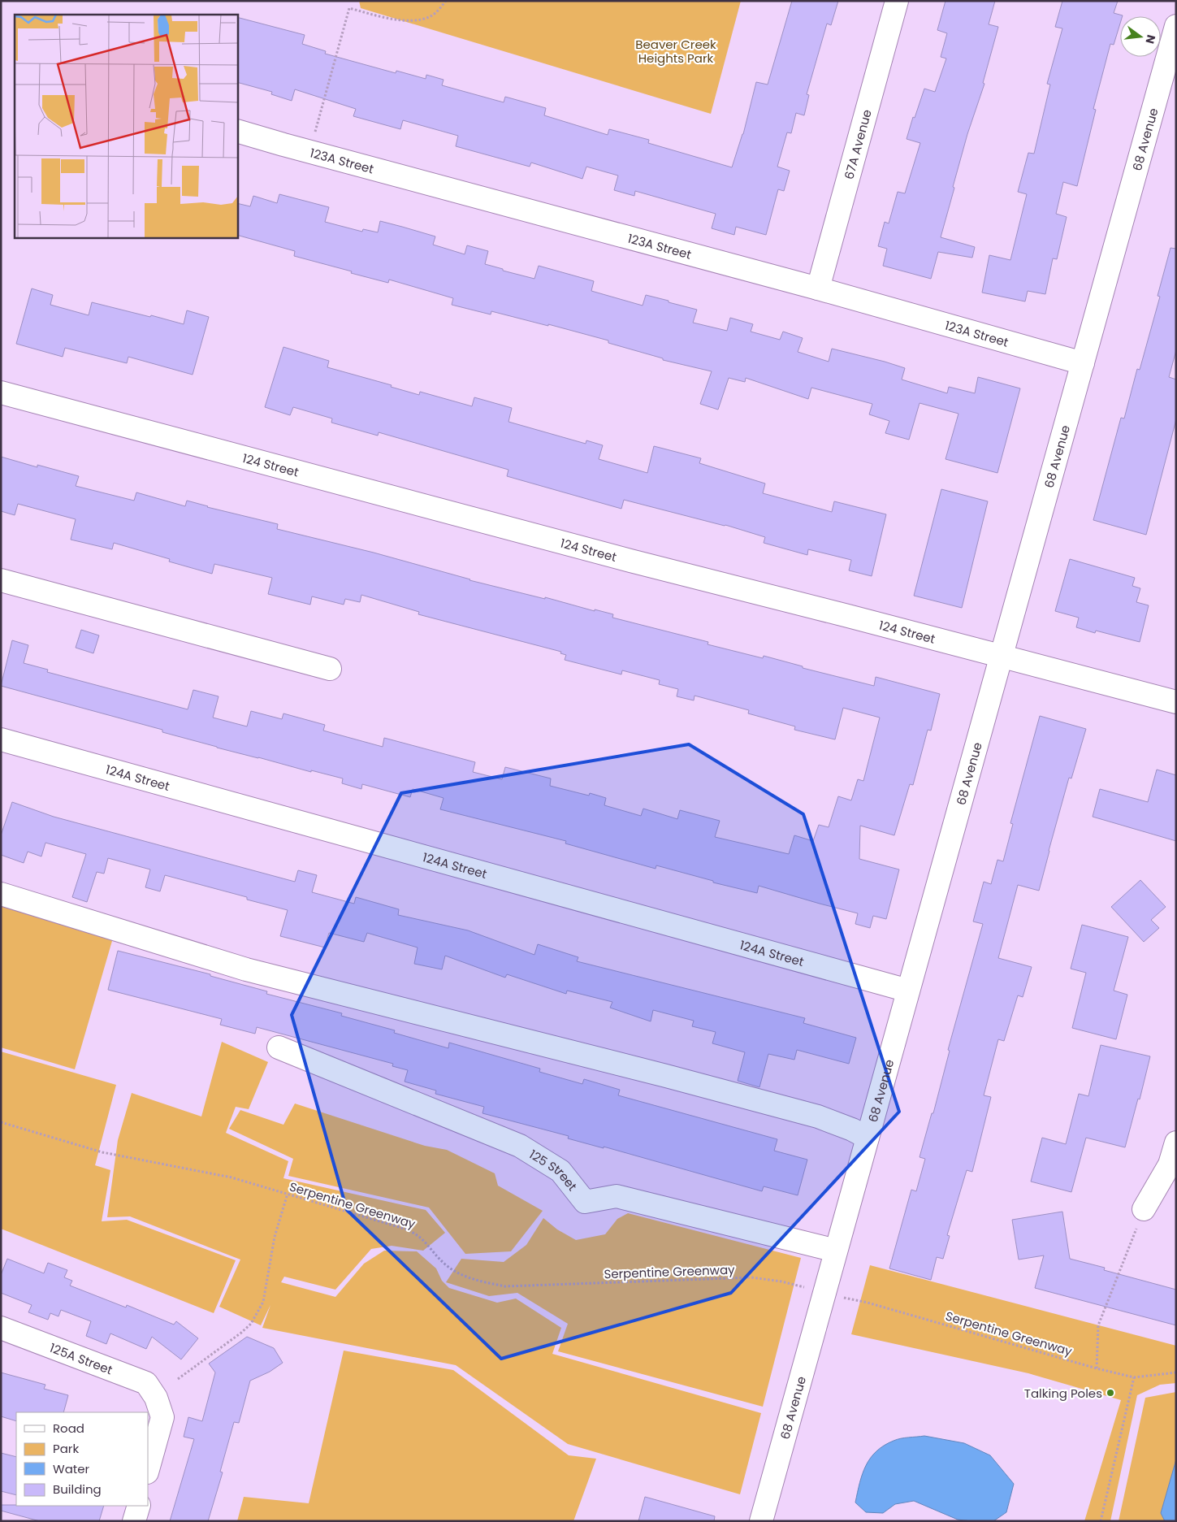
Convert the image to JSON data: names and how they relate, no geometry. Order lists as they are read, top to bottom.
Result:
{
  "streets": {
    "street": [
      "68 Avenue",
      "67A Avenue",
      "123A Street",
      "124 Street",
      "124A Street",
      "125 Street",
      "125A Street"
    ],
    "path": ["Serpentine Greenway"]
  },
  "crossings": [
    ["68 Avenue", "123A Street"],
    ["68 Avenue", "124 Street"],
    ["68 Avenue", "124A Street"],
    ["68 Avenue", "125 Street"],
    ["67A Avenue", "123A Street"]
  ],
  "parks": ["Beaver Creek Heights Park"],
  "places": ["Talking Poles"],
  "legend": [
    "Road",
    "Park",
    "Water",
    "Building"
  ],
  "north": "right"
}
